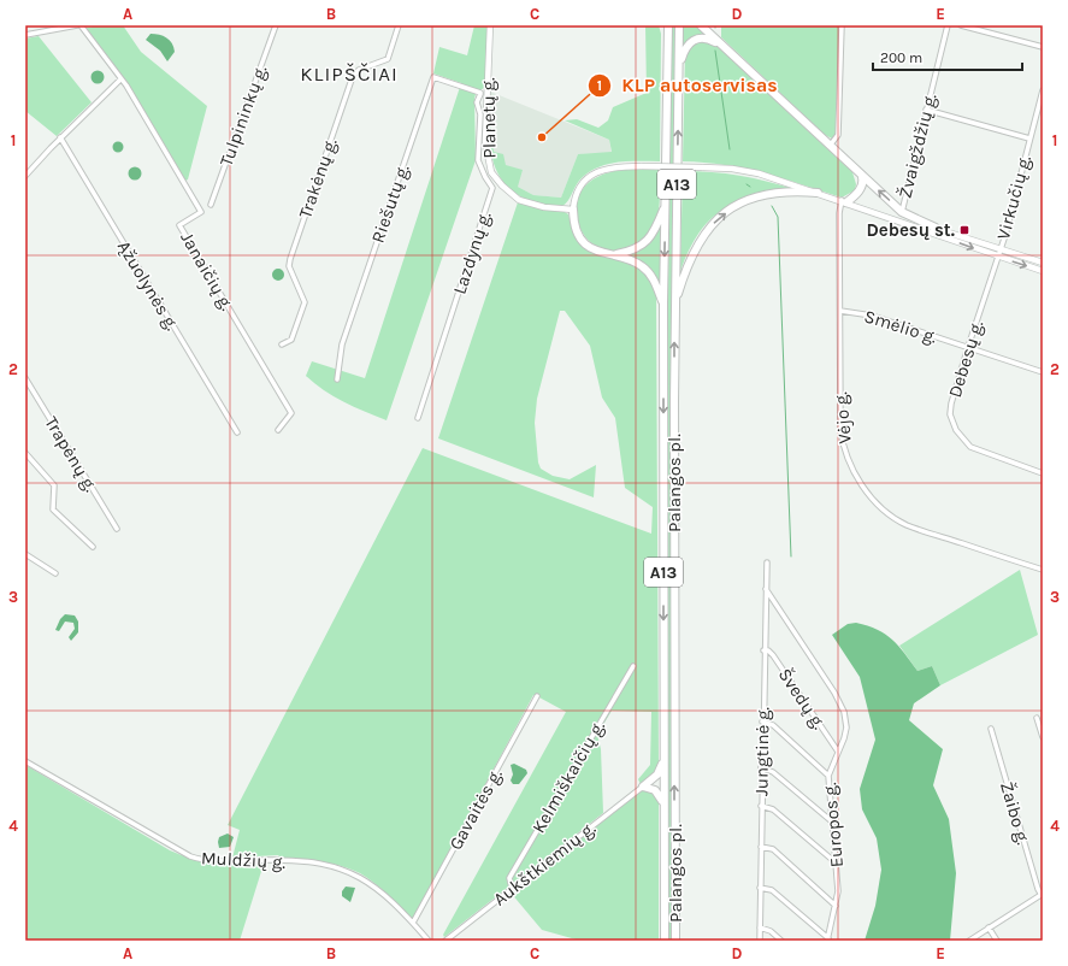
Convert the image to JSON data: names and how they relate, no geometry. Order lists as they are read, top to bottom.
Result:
{
  "streets": {
    "highway": ["A13", "Palangos pl."],
    "main road": ["Planetų g."],
    "street": [
      "Tulpininkų g.",
      "Žvaigždžių g.",
      "Trakėnų g.",
      "Virkučių g.",
      "Riešutų g.",
      "Lazdynų g.",
      "Janaičių g.",
      "Ąžuolynės g.",
      "Smėlio g.",
      "Debesų g.",
      "Vėjo g.",
      "Trapėnų g.",
      "Švedų g.",
      "Jungtinė g.",
      "Kelmiškaičių g.",
      "Gavaitės g.",
      "Žaibo g.",
      "Europos g.",
      "Muldžių g.",
      "Aukštkiemių g."
    ]
  },
  "crossings": [
    ["Virkučių g.", "Debesų g."],
    ["Riešutų g.", "Lazdynų g."],
    ["Smėlio g.", "Debesų g."],
    ["Smėlio g.", "Vėjo g."],
    ["Švedų g.", "Jungtinė g."],
    ["Švedų g.", "Europos g."],
    ["Jungtinė g.", "Europos g."],
    ["Kelmiškaičių g.", "Aukštkiemių g."],
    ["Gavaitės g.", "Muldžių g."]
  ],
  "districts": ["KLIPŠČIAI"],
  "places": {
    "other": ["KLP autoservisas"],
    "transit": ["Debesų st."]
  },
  "scale_bar": "200 m",
  "grid": {
    "columns": [
      "A",
      "B",
      "C",
      "D",
      "E"
    ],
    "rows": [
      "1",
      "2",
      "3",
      "4"
    ]
  }
}
